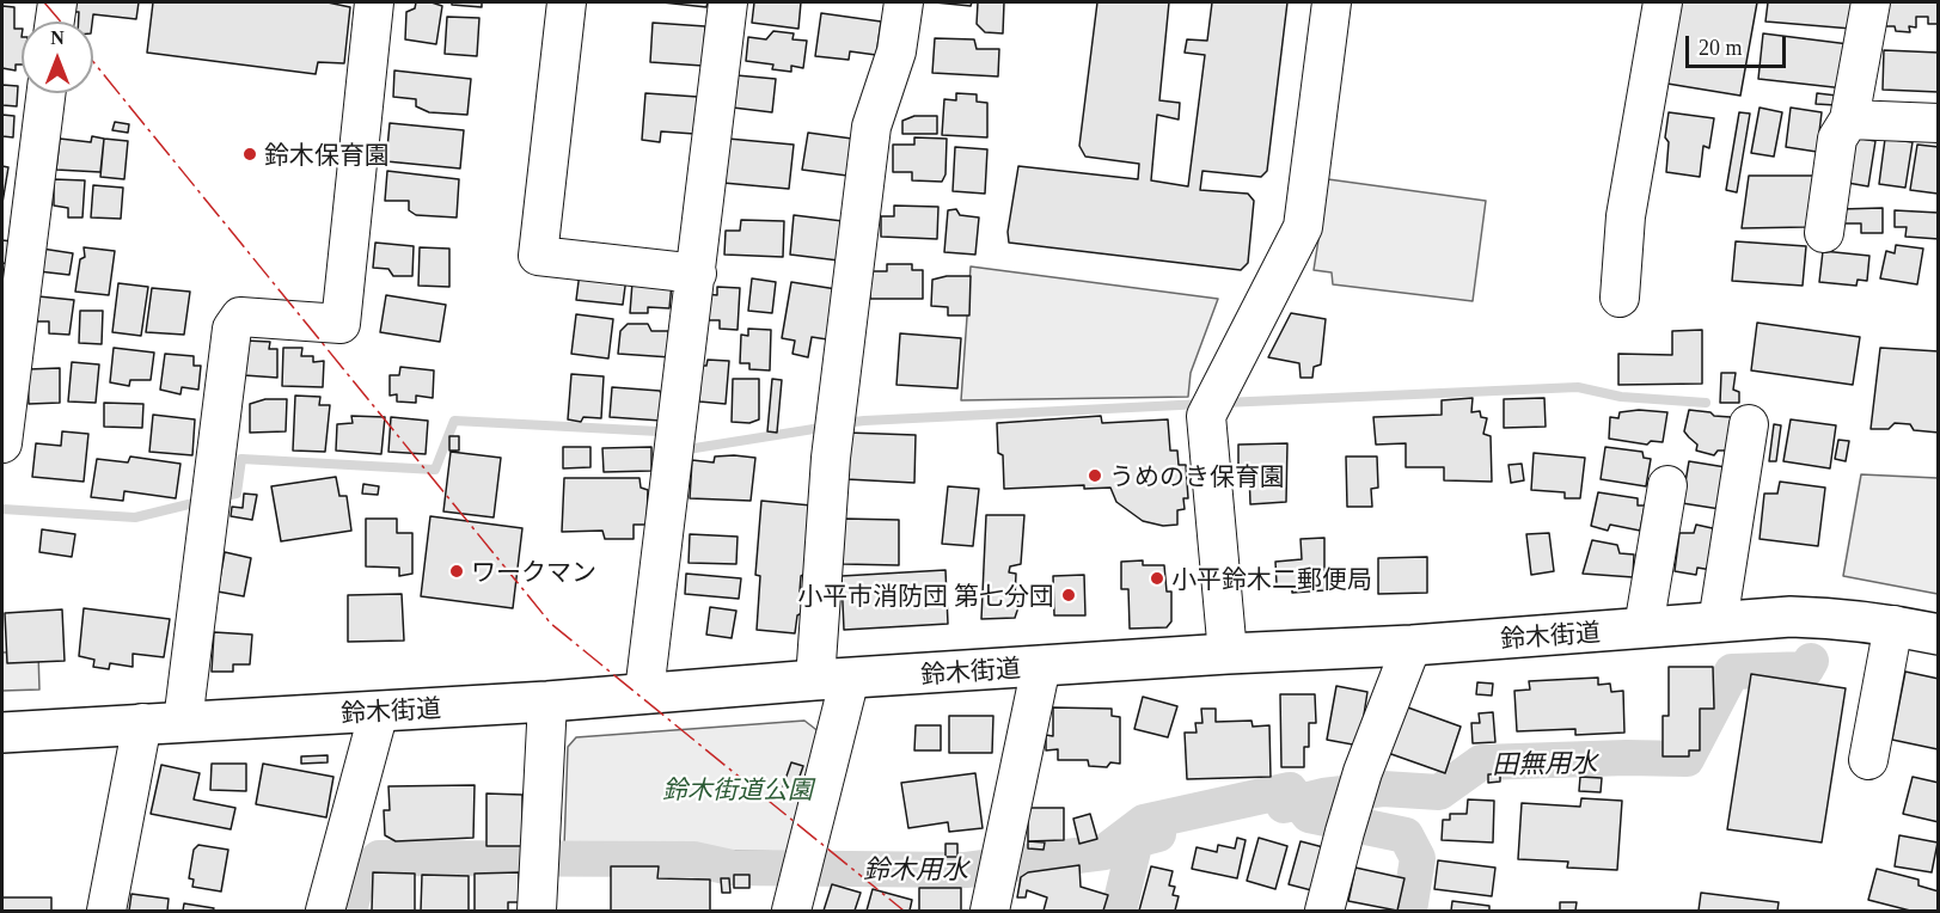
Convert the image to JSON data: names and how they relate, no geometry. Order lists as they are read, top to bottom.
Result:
{
  "streets": {
    "main road": ["鈴木街道"]
  },
  "water": ["田無用水", "鈴木用水"],
  "parks": ["鈴木街道公園"],
  "places": [
    "鈴木保育園",
    "うめのき保育園",
    "ワークマン",
    "小平鈴木二郵便局",
    "小平市消防団 第七分団"
  ],
  "scale_bar": "20 m",
  "north": "top"
}
